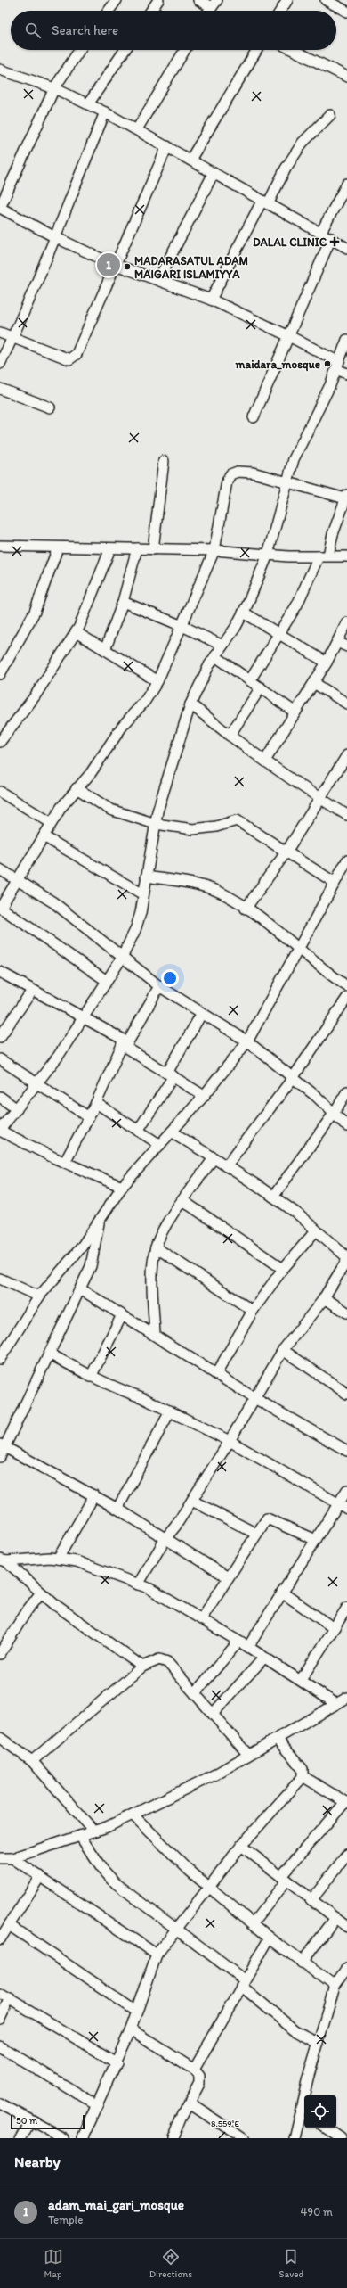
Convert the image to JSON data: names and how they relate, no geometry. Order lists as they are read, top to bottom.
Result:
{
  "places": {
    "health": ["DALAL CLINIC"],
    "other": ["MADARASATUL ADAM MAIGARI ISLAMIYYA", "maidara_mosque"]
  },
  "scale_bar": "50 m",
  "page": {
    "search": "Search here",
    "pins": "1",
    "scale": "50 m",
    "heading": "Nearby",
    "list": [
      {
        "mark": "1",
        "name": "adam_mai_gari_mosque",
        "note": "Temple",
        "value": "490 m"
      }
    ],
    "nav": ["Map", "Directions", "Saved"]
  },
  "coordinates": ["8.559°E"]
}
